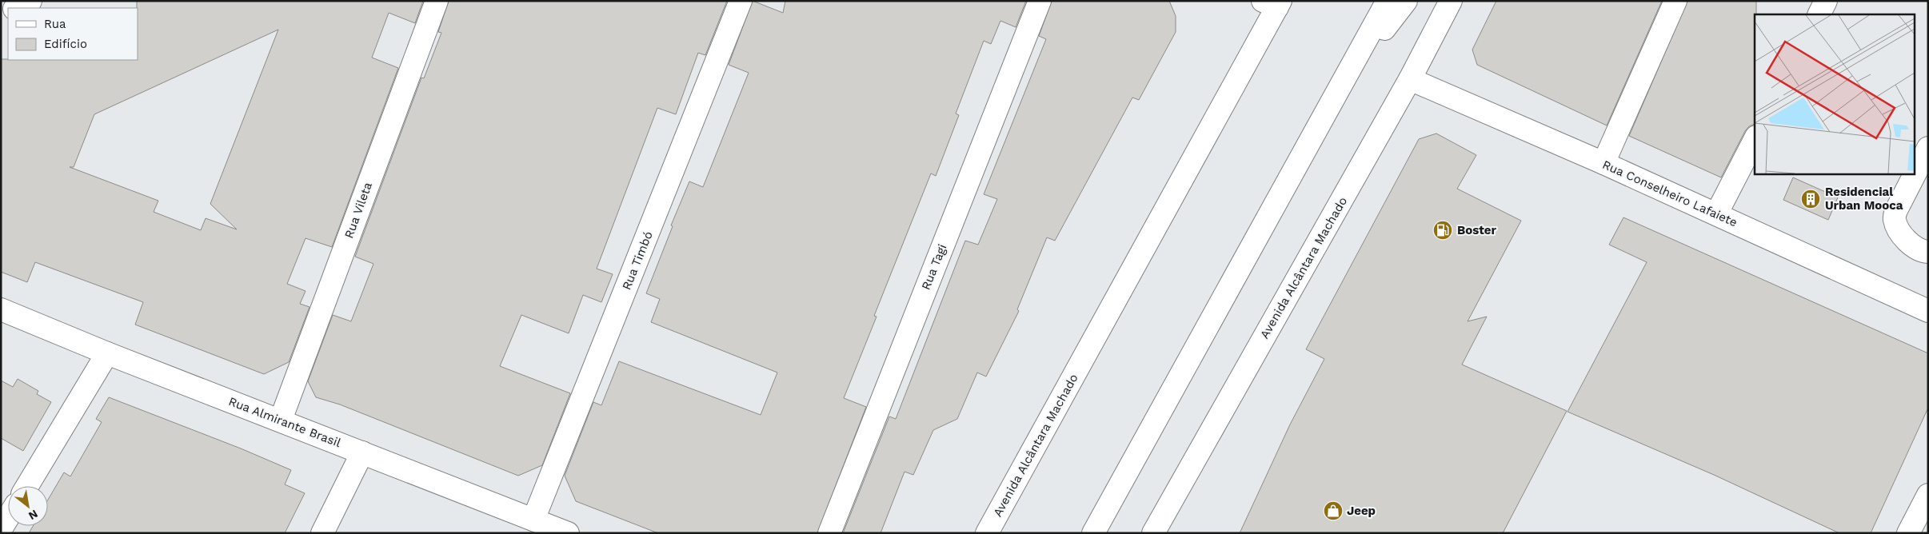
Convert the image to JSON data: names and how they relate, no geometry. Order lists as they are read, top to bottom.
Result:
{
  "streets": {
    "main road": [
      "Rua Conselheiro Lafaiete",
      "Rua Vileta",
      "Rua Timbó",
      "Rua Tagi",
      "Avenida Alcântara Machado",
      "Rua Almirante Brasil"
    ]
  },
  "crossings": [
    ["Rua Conselheiro Lafaiete", "Avenida Alcântara Machado"],
    ["Rua Vileta", "Rua Almirante Brasil"],
    ["Rua Timbó", "Rua Almirante Brasil"]
  ],
  "places": {
    "building": ["Residencial Urban Mooca"],
    "fuel station": ["Boster"],
    "shop": ["Jeep"]
  },
  "legend": ["Rua", "Edifício"],
  "north": "bottom right"
}
